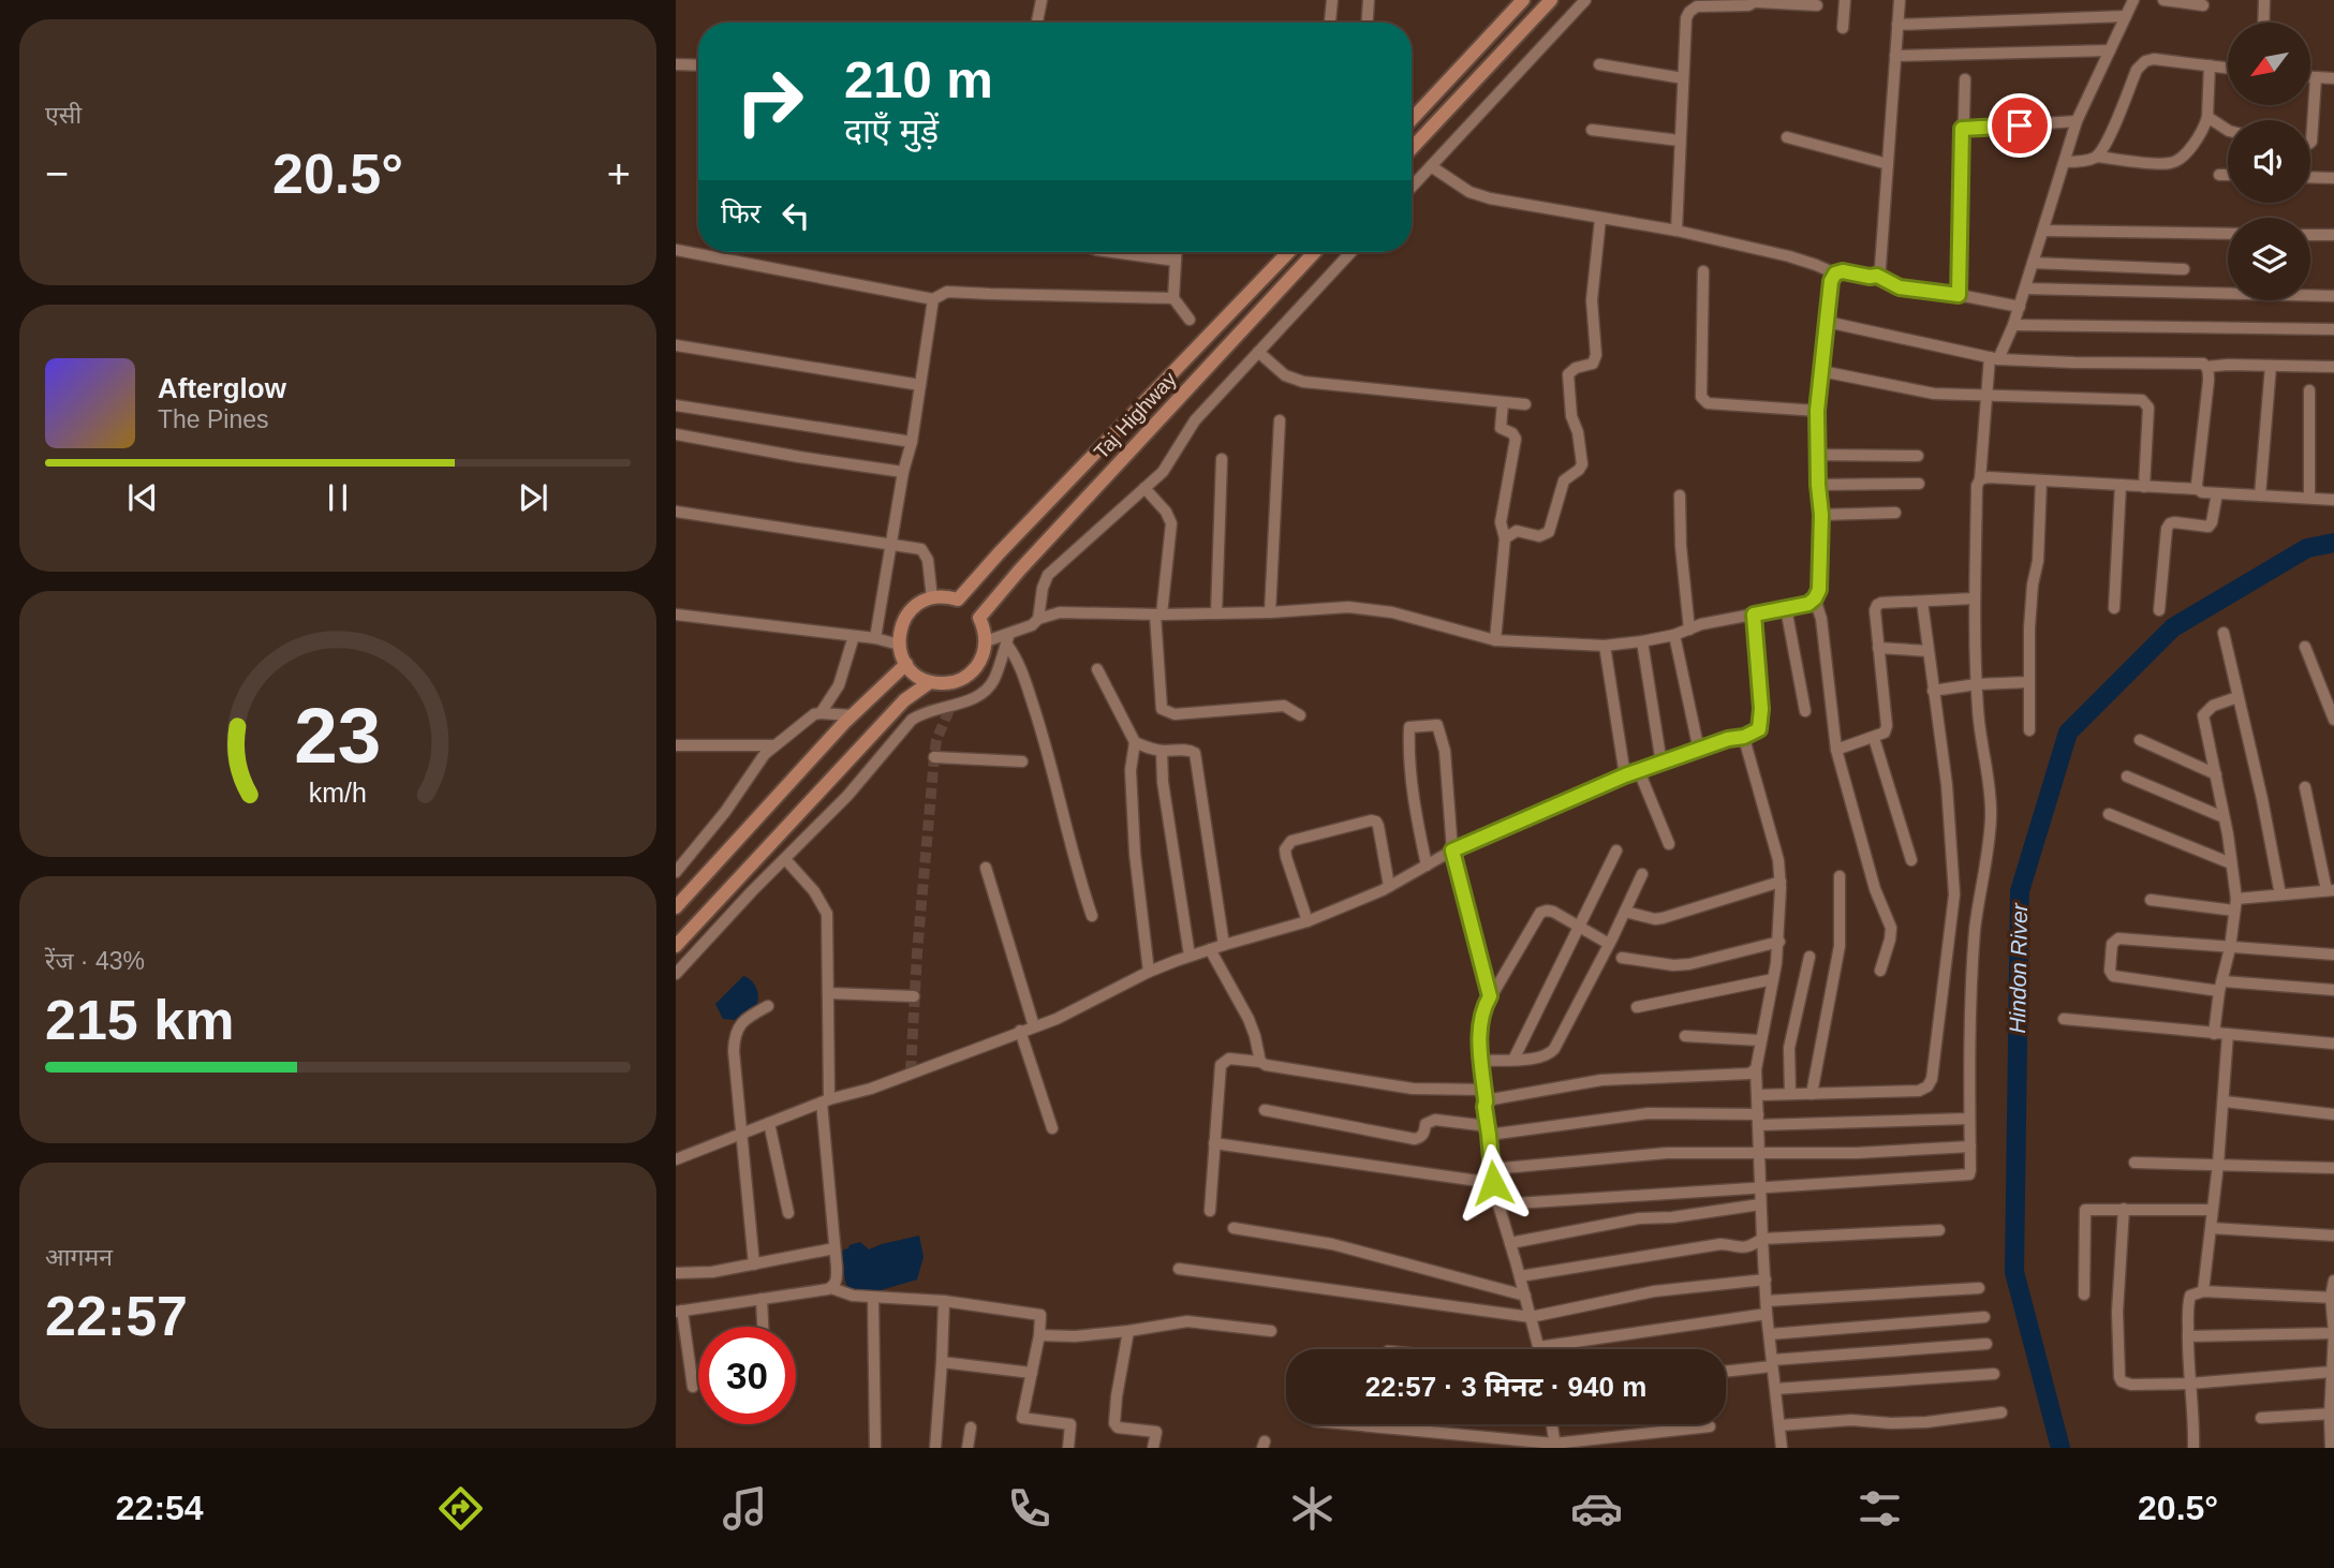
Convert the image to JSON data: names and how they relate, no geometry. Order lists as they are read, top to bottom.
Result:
{
  "streets": {
    "main road": ["Taj Highway"]
  },
  "water": ["Hindon River"],
  "north": "bottom left",
  "page": {
    "tile": [
      "एसी",
      ["रेंज · 43%", "215 km"],
      ["आगमन", "22:57"]
    ],
    "turn": ["210 m", "दाएँ मुड़ें"],
    "heat": ["−", "20.5°", "+"],
    "then": "फिर",
    "song": ["Afterglow", "The Pines"],
    "limit": "30",
    "trip": "22:57 · 3 मिनट · 940 m",
    "tabs": ["22:54", "20.5°"],
    "gauge": ["23", "km/h"]
  }
}
